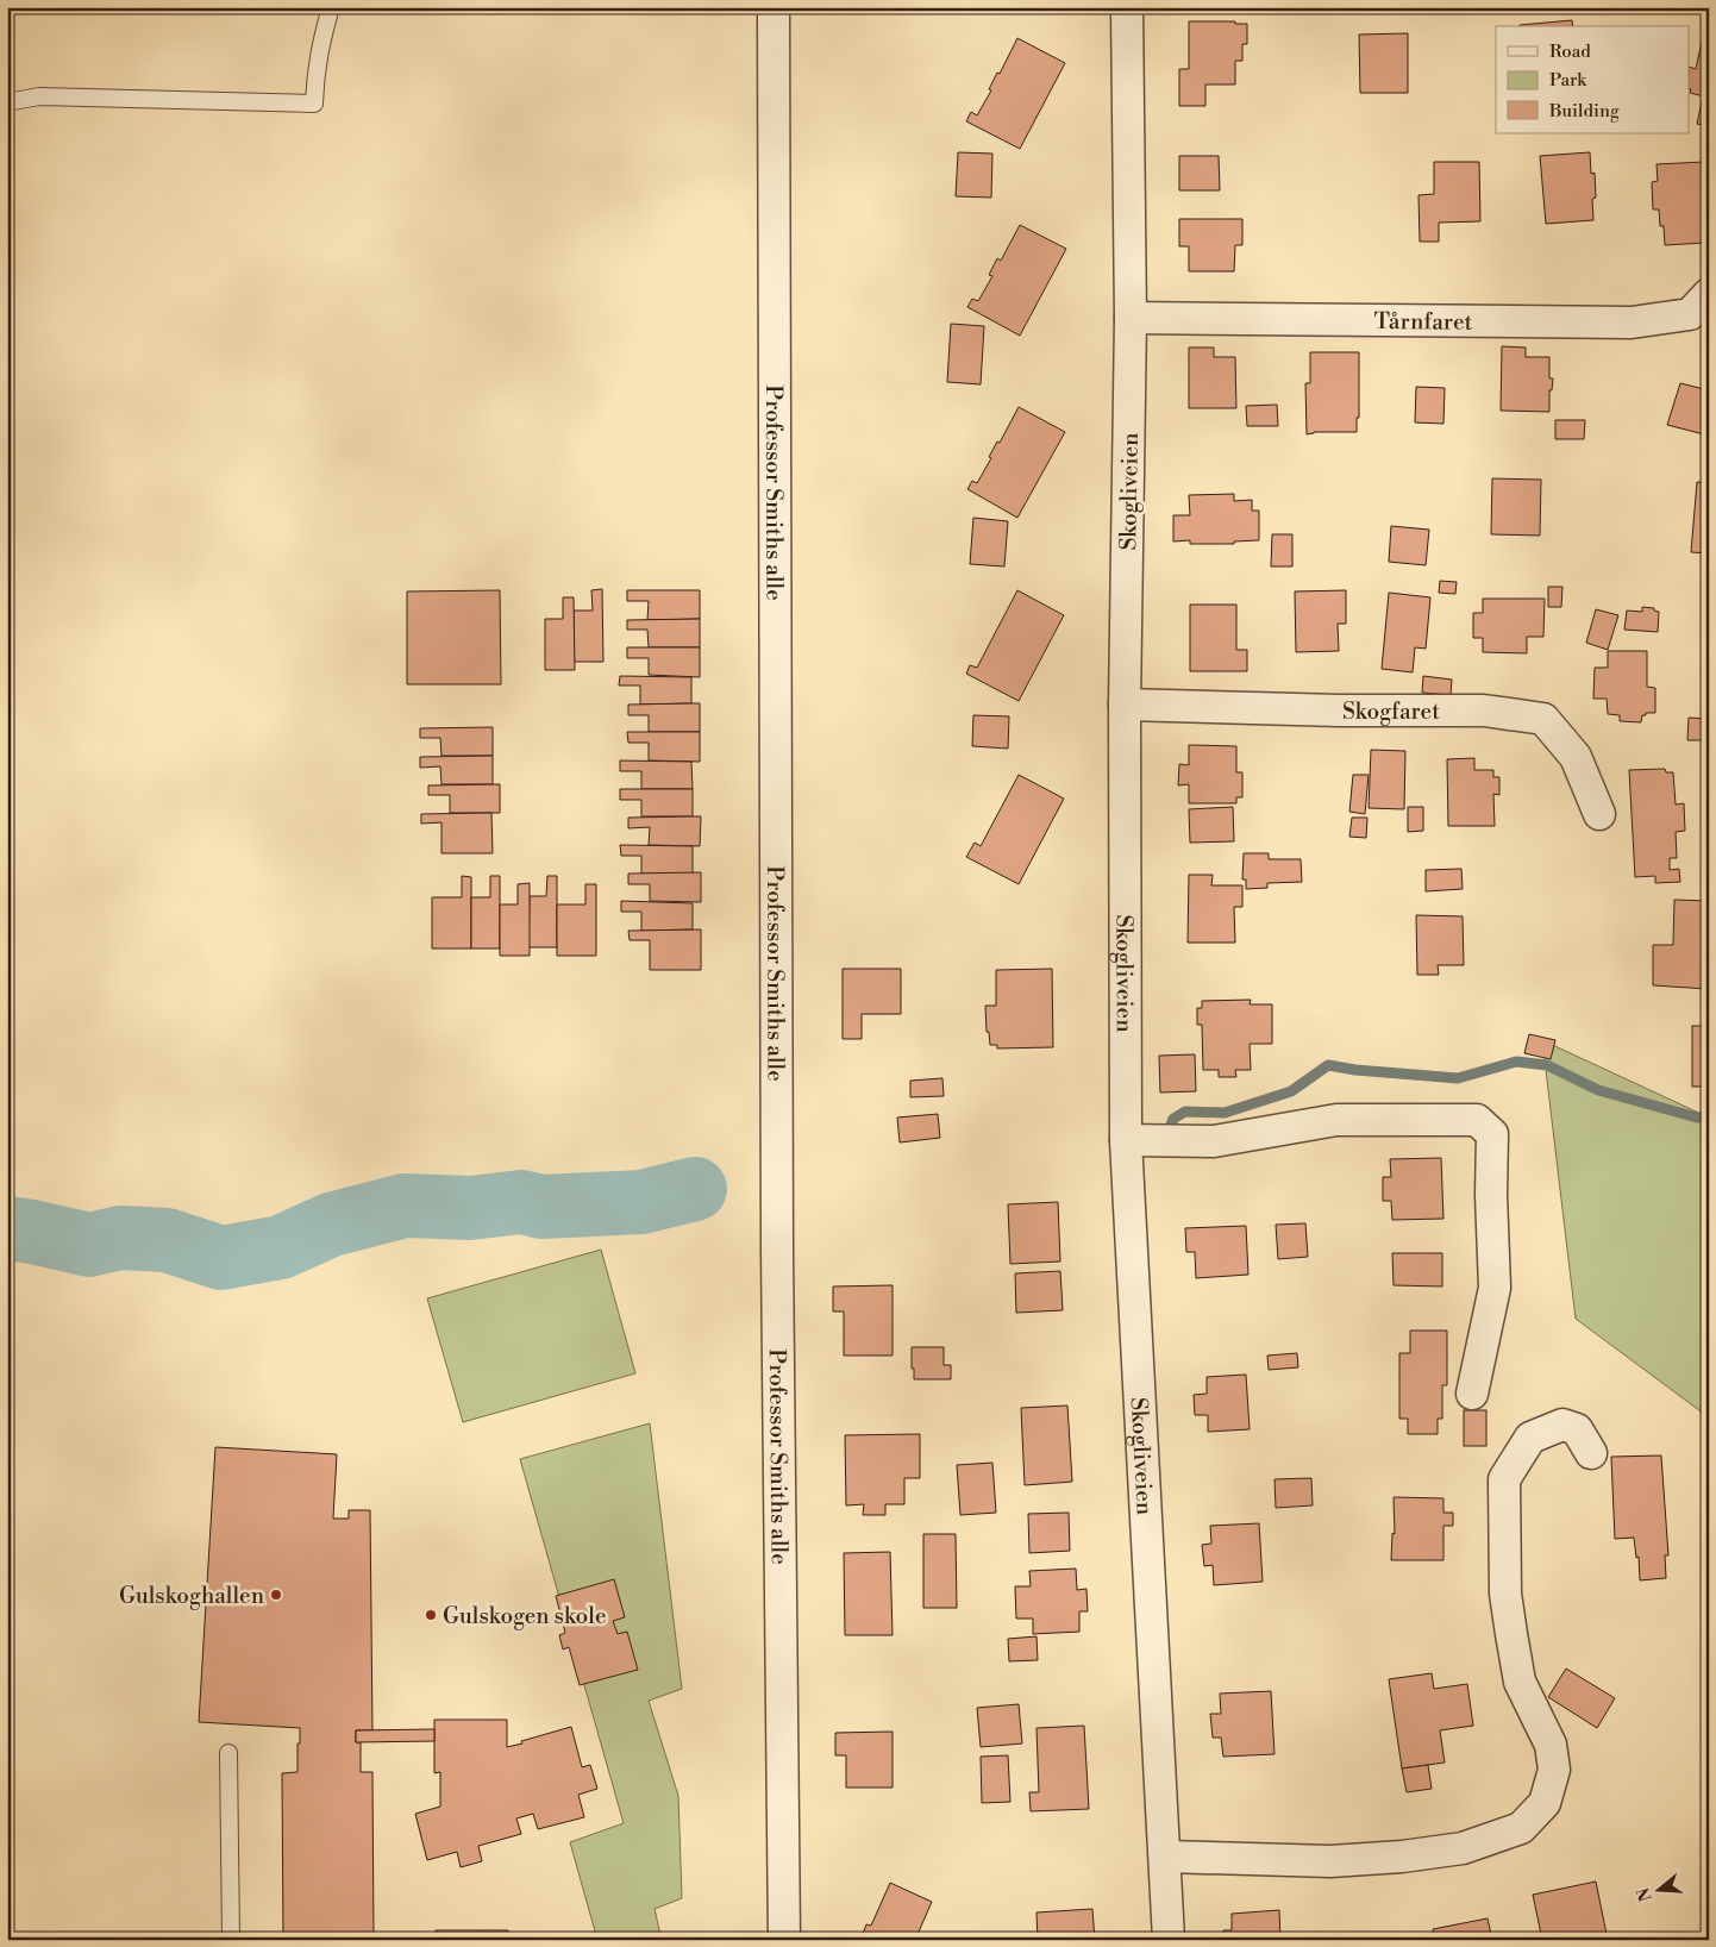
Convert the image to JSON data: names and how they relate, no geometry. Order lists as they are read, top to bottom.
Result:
{
  "streets": {
    "street": [
      "Tårnfaret",
      "Professor Smiths alle",
      "Skogliveien",
      "Skogfaret"
    ]
  },
  "crossings": [
    ["Tårnfaret", "Skogliveien"],
    ["Skogliveien", "Skogfaret"]
  ],
  "places": ["Gulskoghallen", "Gulskogen skole"],
  "legend": ["Road", "Park", "Building"],
  "north": "left"
}
